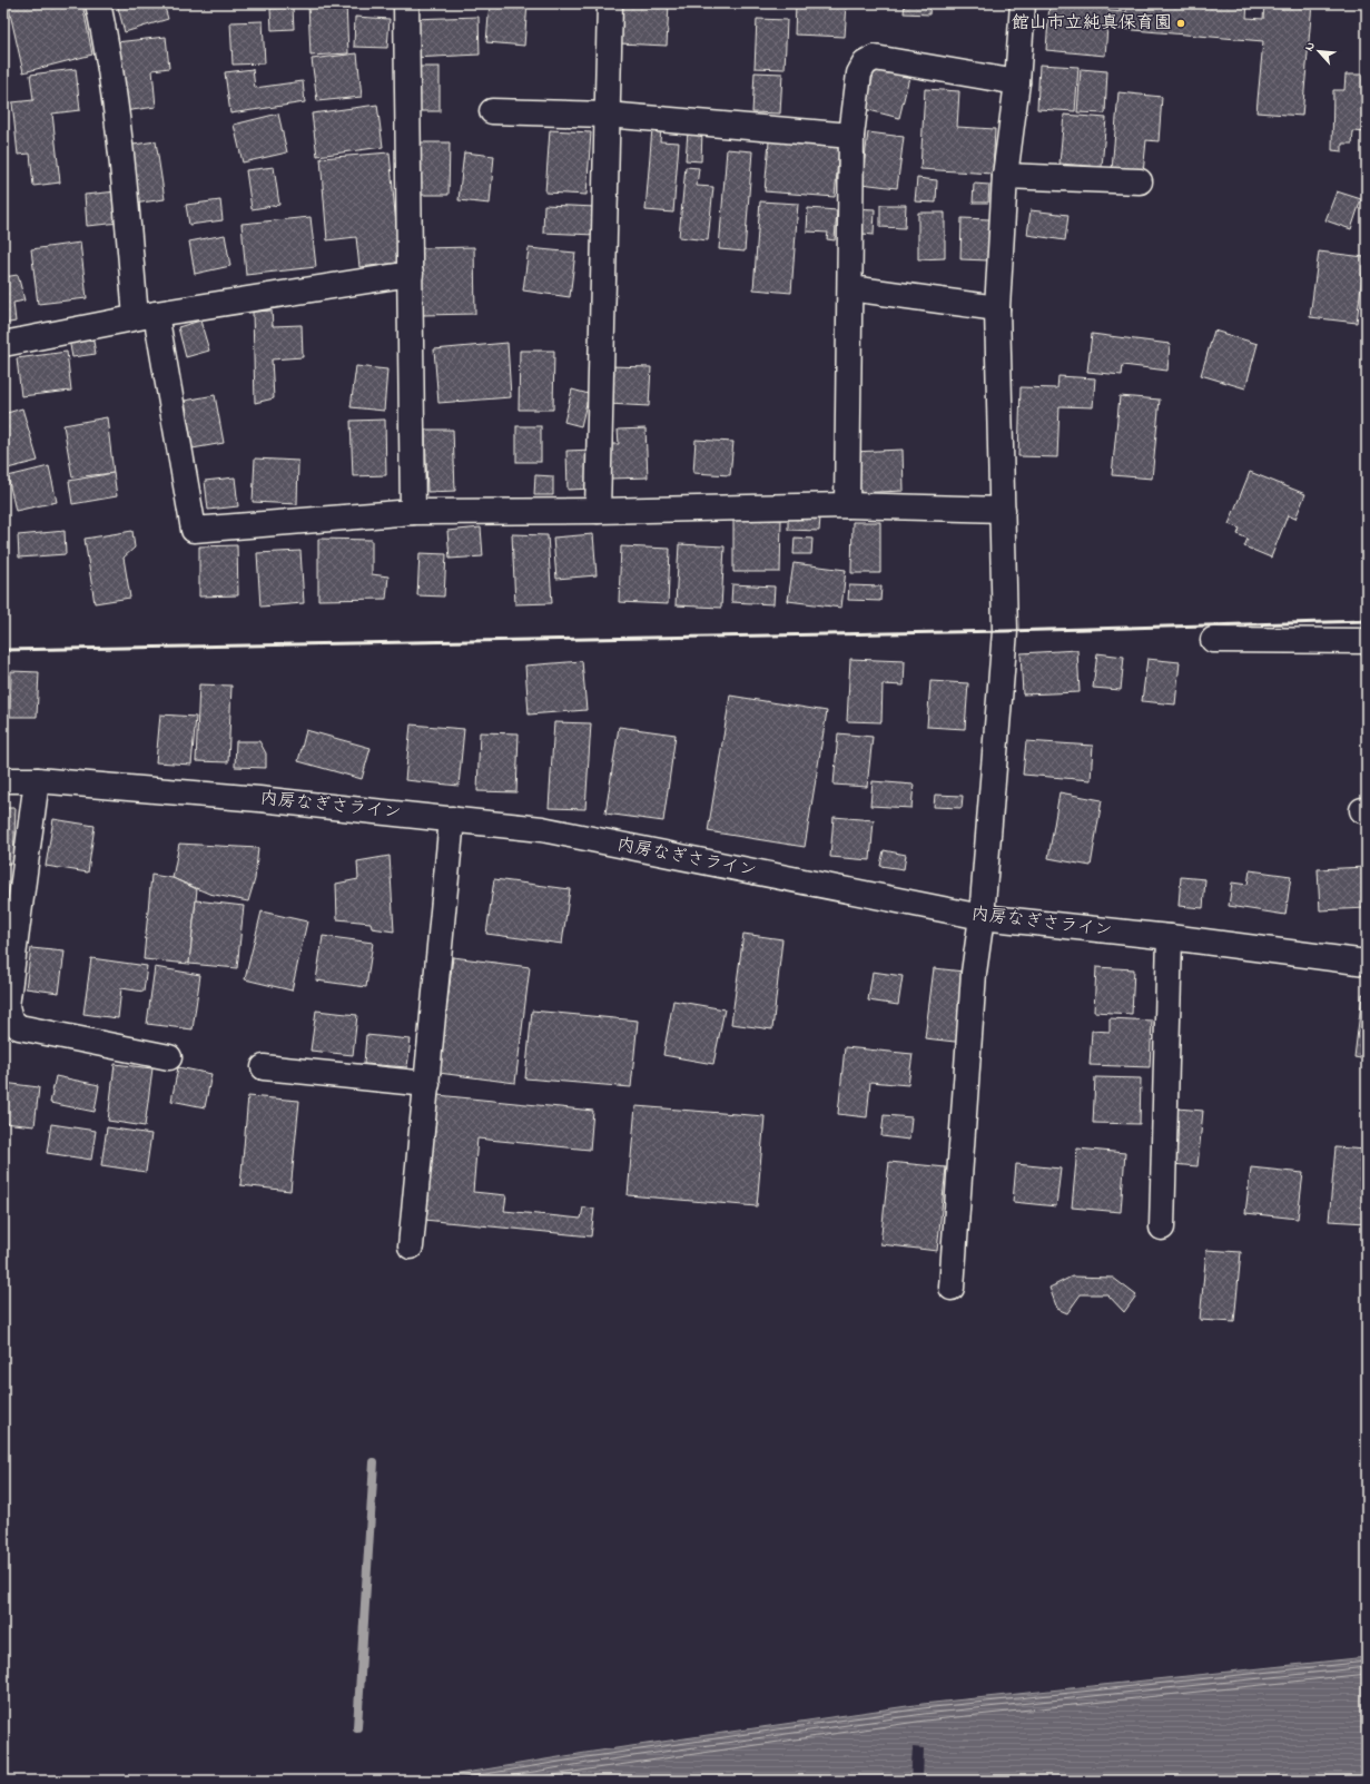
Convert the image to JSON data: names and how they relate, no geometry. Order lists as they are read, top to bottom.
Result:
{
  "streets": {
    "street": ["内房なぎさライン"]
  },
  "places": ["館山市立純真保育園"],
  "north": "top left"
}
